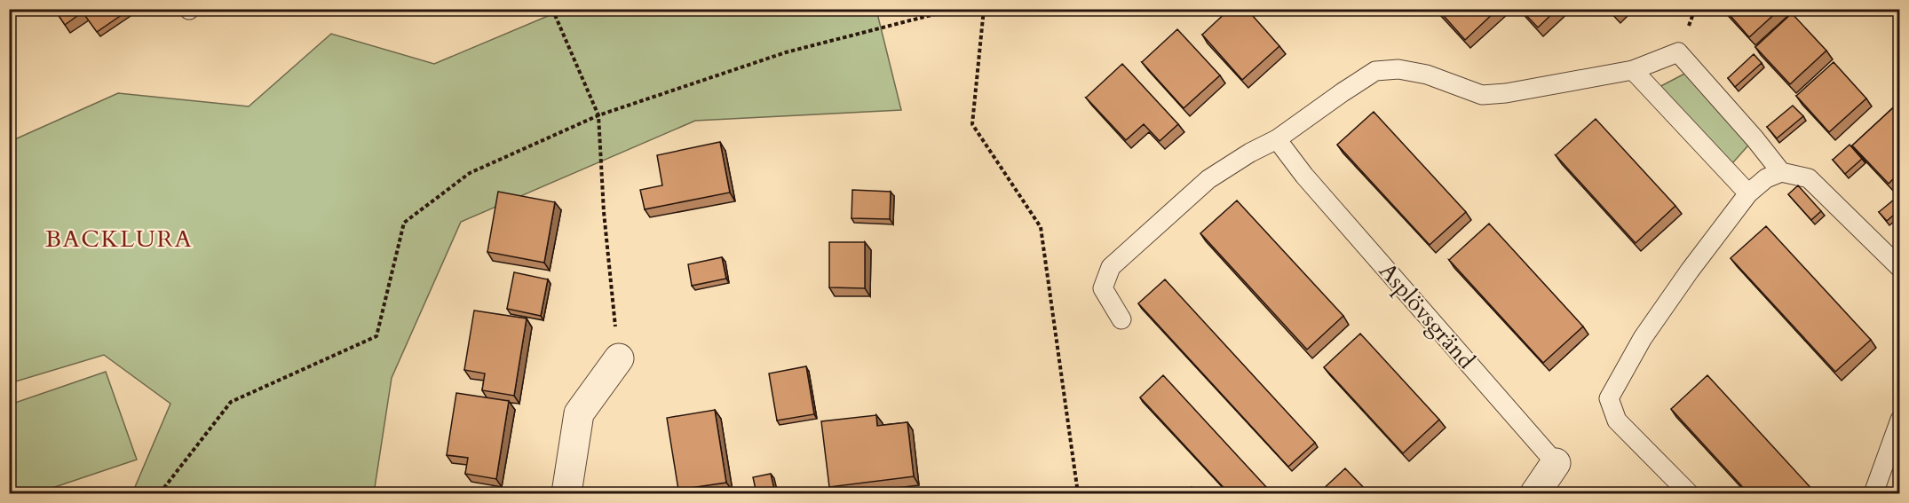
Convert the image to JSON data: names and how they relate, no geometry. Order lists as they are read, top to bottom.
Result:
{
  "streets": {
    "street": ["Asplövsgränd"]
  },
  "districts": ["BACKLURA"]
}
